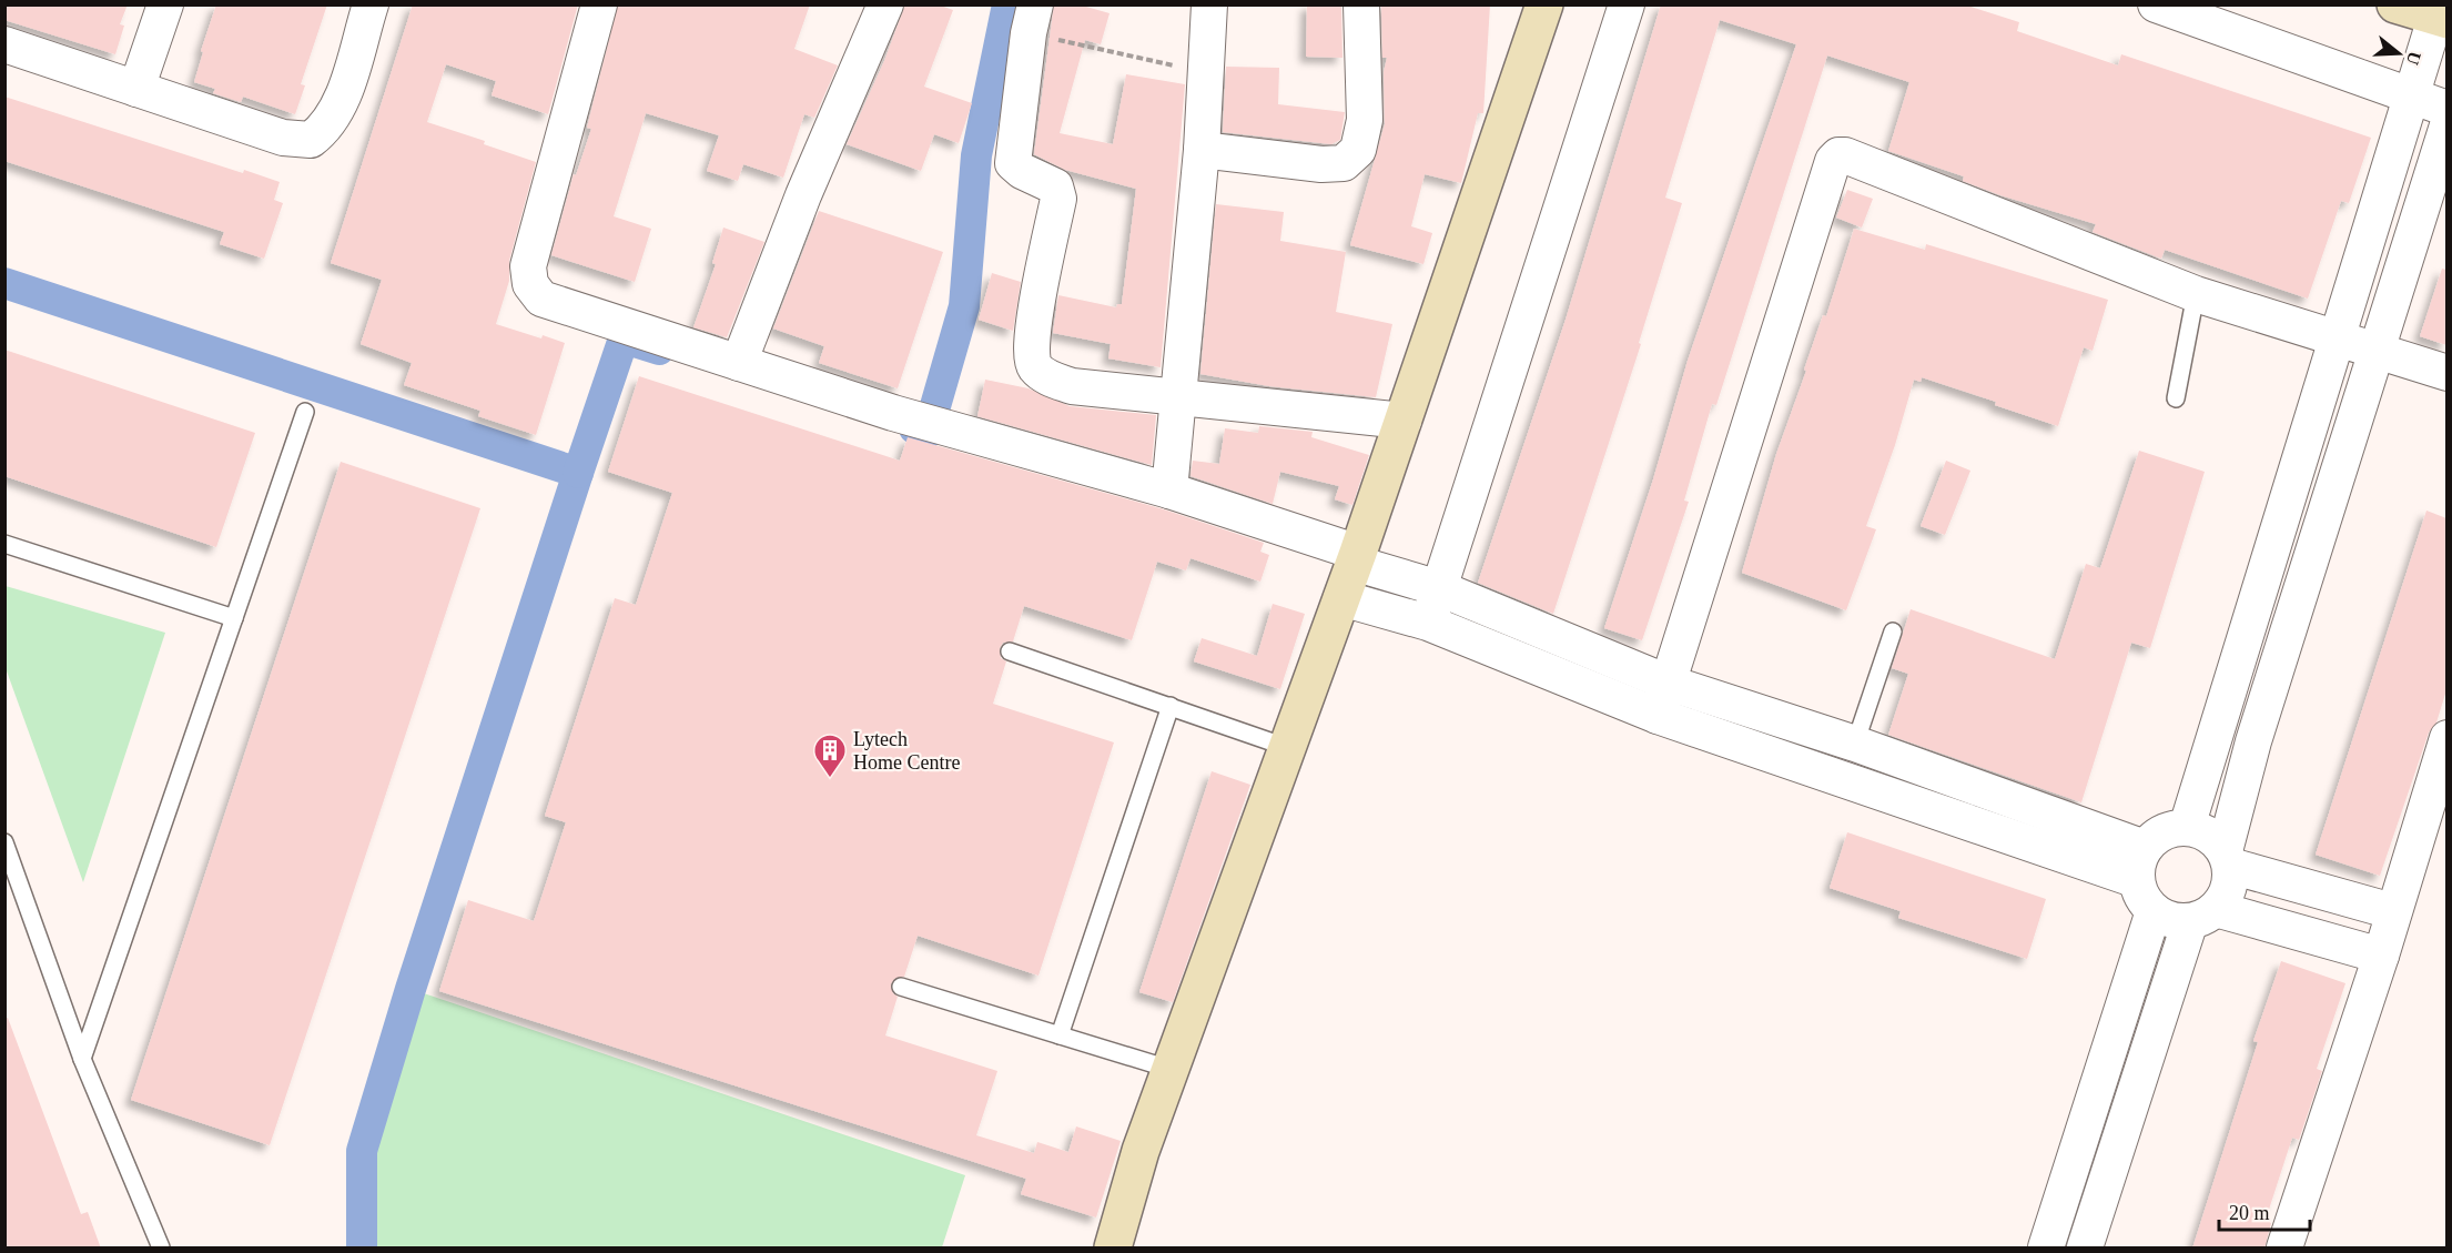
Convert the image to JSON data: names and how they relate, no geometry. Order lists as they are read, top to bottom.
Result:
{
  "places": {
    "building": ["Lytech Home Centre"]
  },
  "scale_bar": "20 m",
  "north": "right"
}
